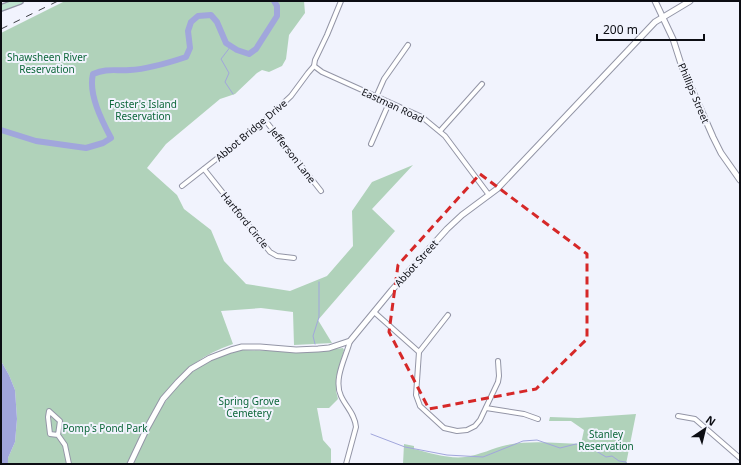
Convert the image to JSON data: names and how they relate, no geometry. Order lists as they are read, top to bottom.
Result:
{
  "streets": {
    "street": [
      "Phillips Street",
      "Eastman Road",
      "Abbot Bridge Drive",
      "Jefferson Lane",
      "Hartford Circle",
      "Abbot Street"
    ]
  },
  "crossings": [
    ["Phillips Street", "Abbot Street"],
    ["Eastman Road", "Abbot Bridge Drive"],
    ["Eastman Road", "Abbot Street"],
    ["Abbot Bridge Drive", "Jefferson Lane"],
    ["Abbot Bridge Drive", "Hartford Circle"]
  ],
  "parks": [
    "Shawsheen River Reservation",
    "Foster's Island Reservation",
    "Spring Grove Cemetery",
    "Pomp's Pond Park",
    "Stanley Reservation"
  ],
  "scale_bar": "200 m",
  "north": "top right"
}
